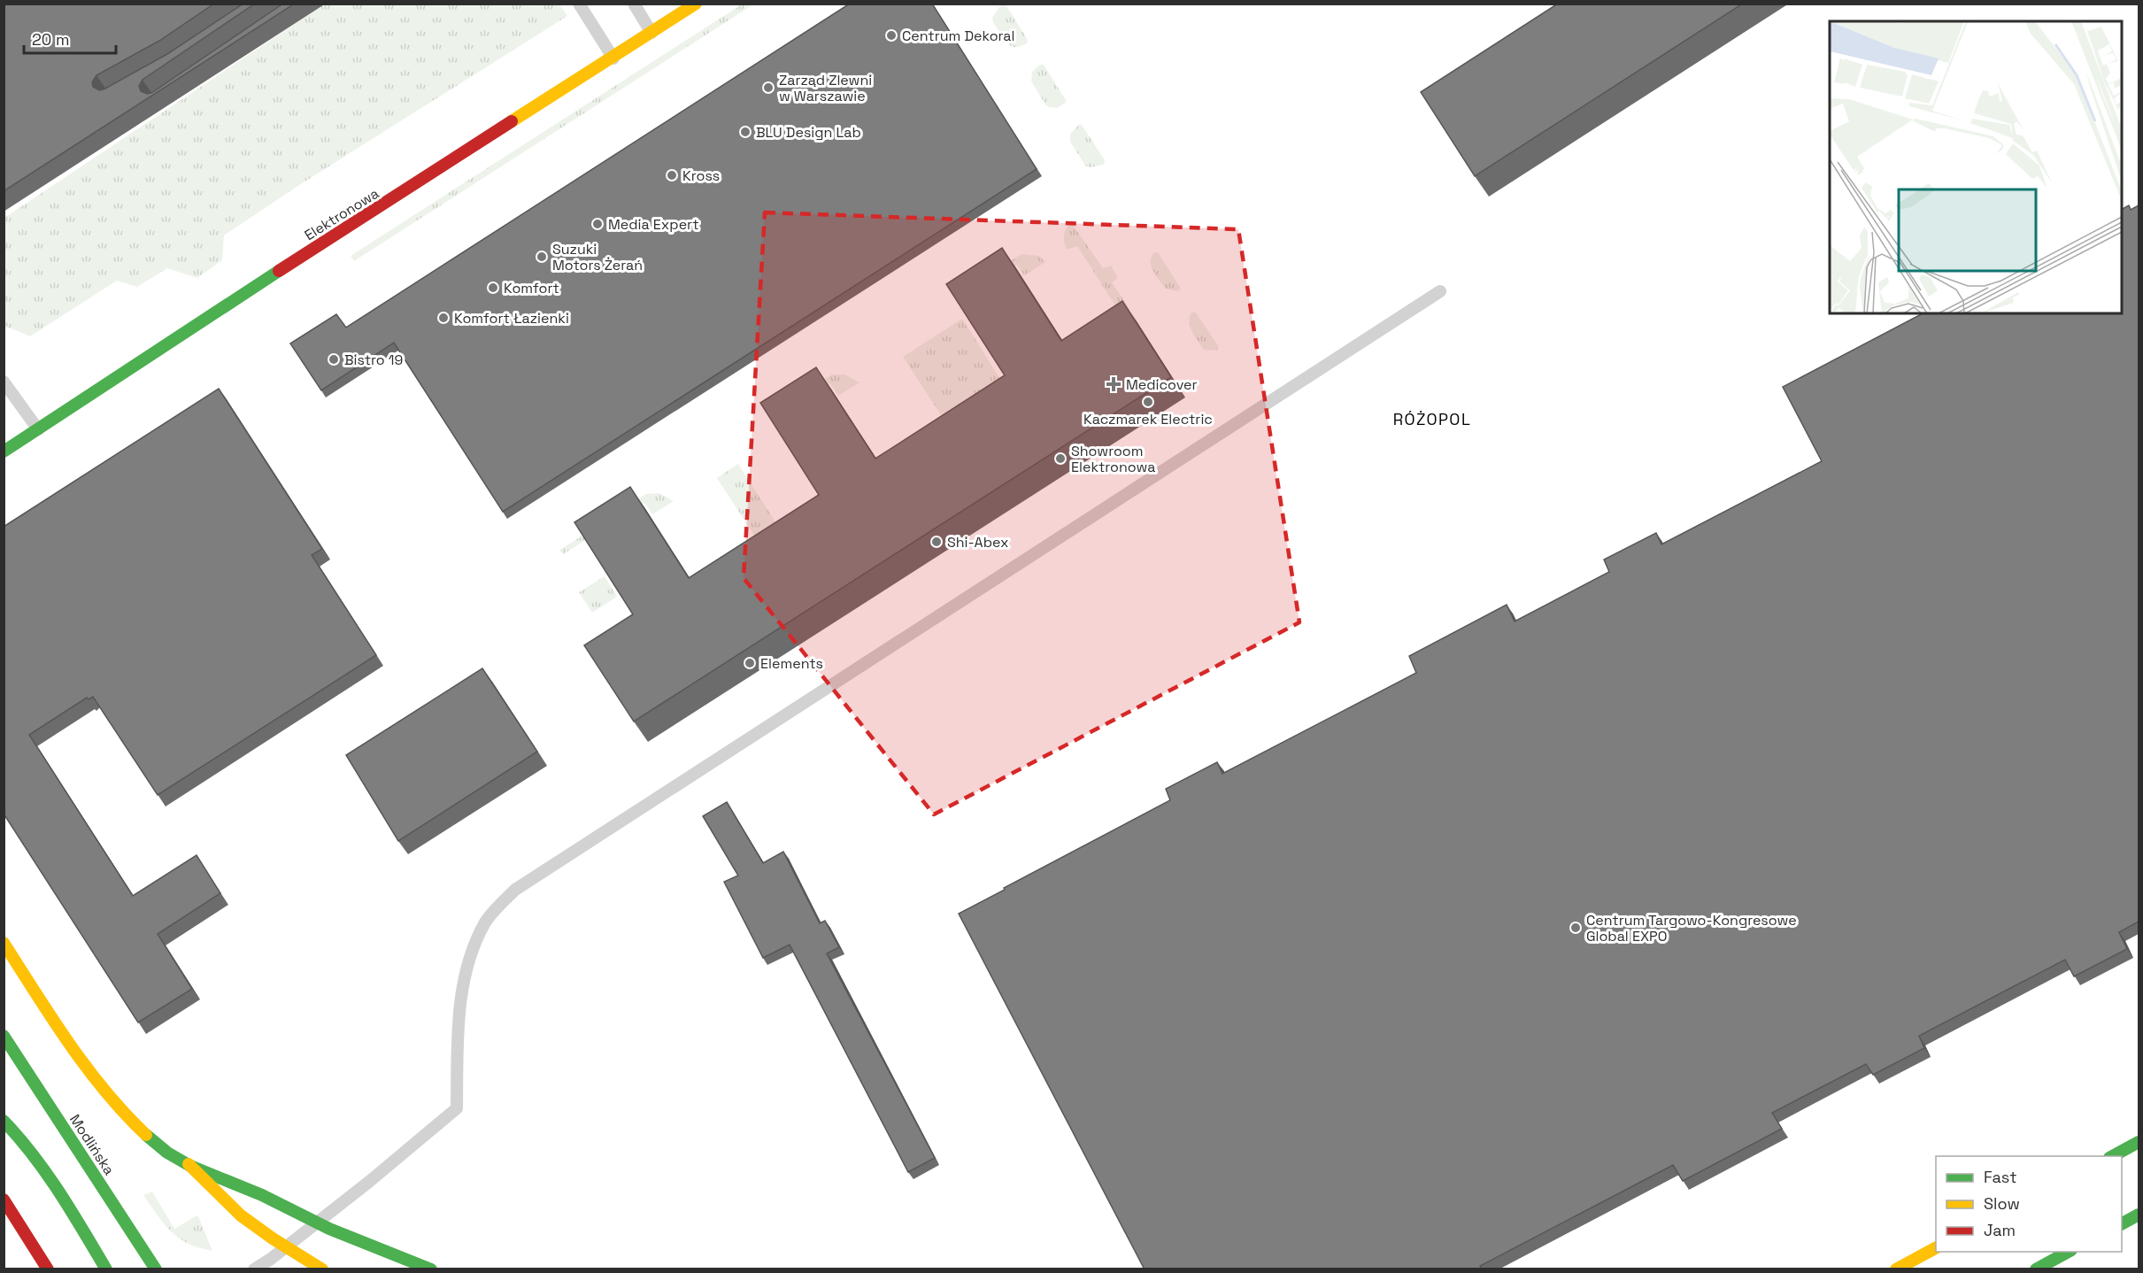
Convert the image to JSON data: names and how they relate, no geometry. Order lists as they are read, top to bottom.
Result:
{
  "streets": {
    "main road": ["Elektronowa", "Modlińska"]
  },
  "districts": ["RÓŻOPOL"],
  "places": {
    "other": [
      "Centrum Dekoral",
      "Zarząd Zlewni w Warszawie",
      "BLU Design Lab",
      "Kross",
      "Media Expert",
      "Suzuki Motors Żerań",
      "Komfort",
      "Komfort Łazienki",
      "Bistro 19",
      "Kaczmarek Electric",
      "Showroom Elektronowa",
      "Shi-Abex",
      "Elements",
      "Centrum Targowo-Kongresowe Global EXPO"
    ],
    "health": ["Medicover"]
  },
  "legend": ["Fast", "Slow", "Jam"],
  "scale_bar": "20 m"
}
